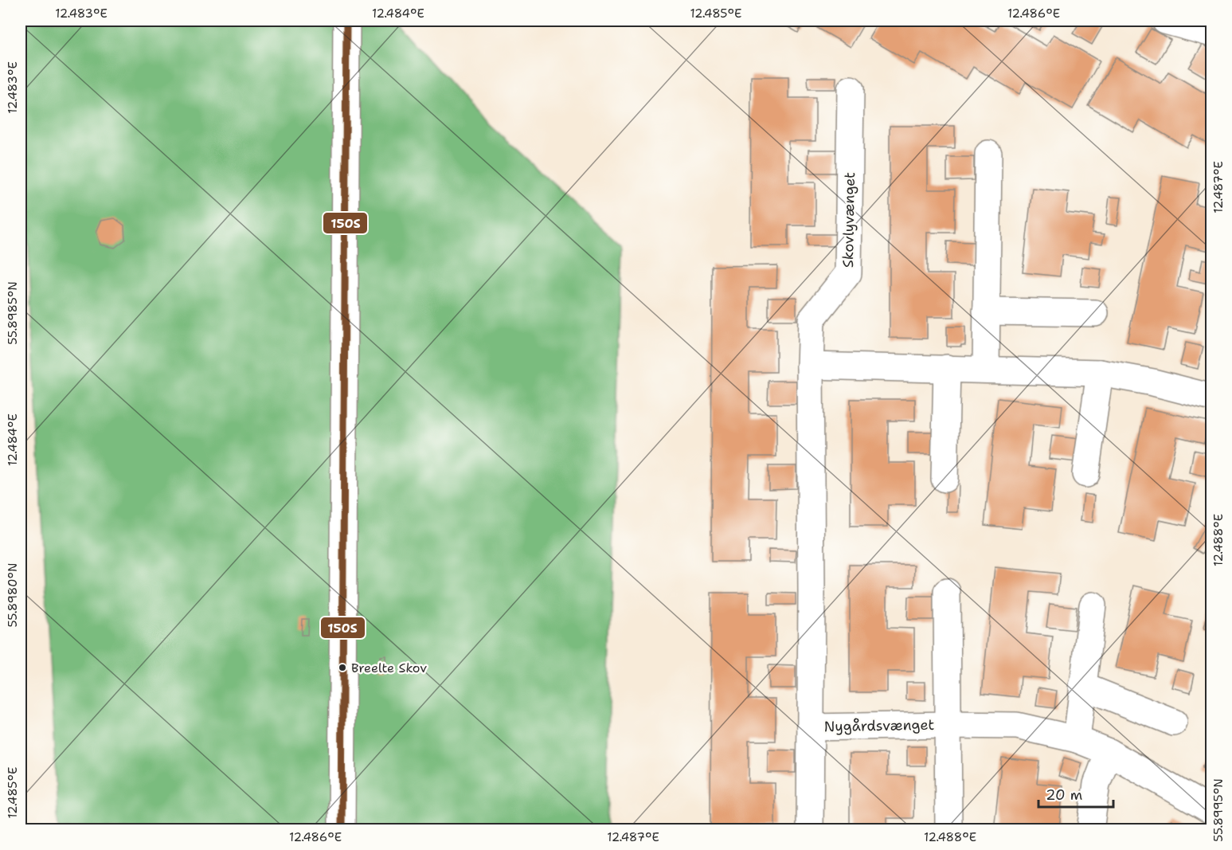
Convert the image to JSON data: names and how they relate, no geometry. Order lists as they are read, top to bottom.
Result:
{
  "streets": {
    "street": ["Skovlyvænget", "Nygårdsvænget"]
  },
  "crossings": [
    ["Skovlyvænget", "Nygårdsvænget"]
  ],
  "places": ["Breelte Skov"],
  "lines": ["transit line 150S"],
  "scale_bar": "20 m",
  "coordinates": [
    "12.483°E",
    "12.484°E",
    "12.485°E",
    "12.486°E",
    "12.487°E",
    "55.8985°N",
    "12.488°E",
    "55.8980°N",
    "55.8995°N"
  ]
}
